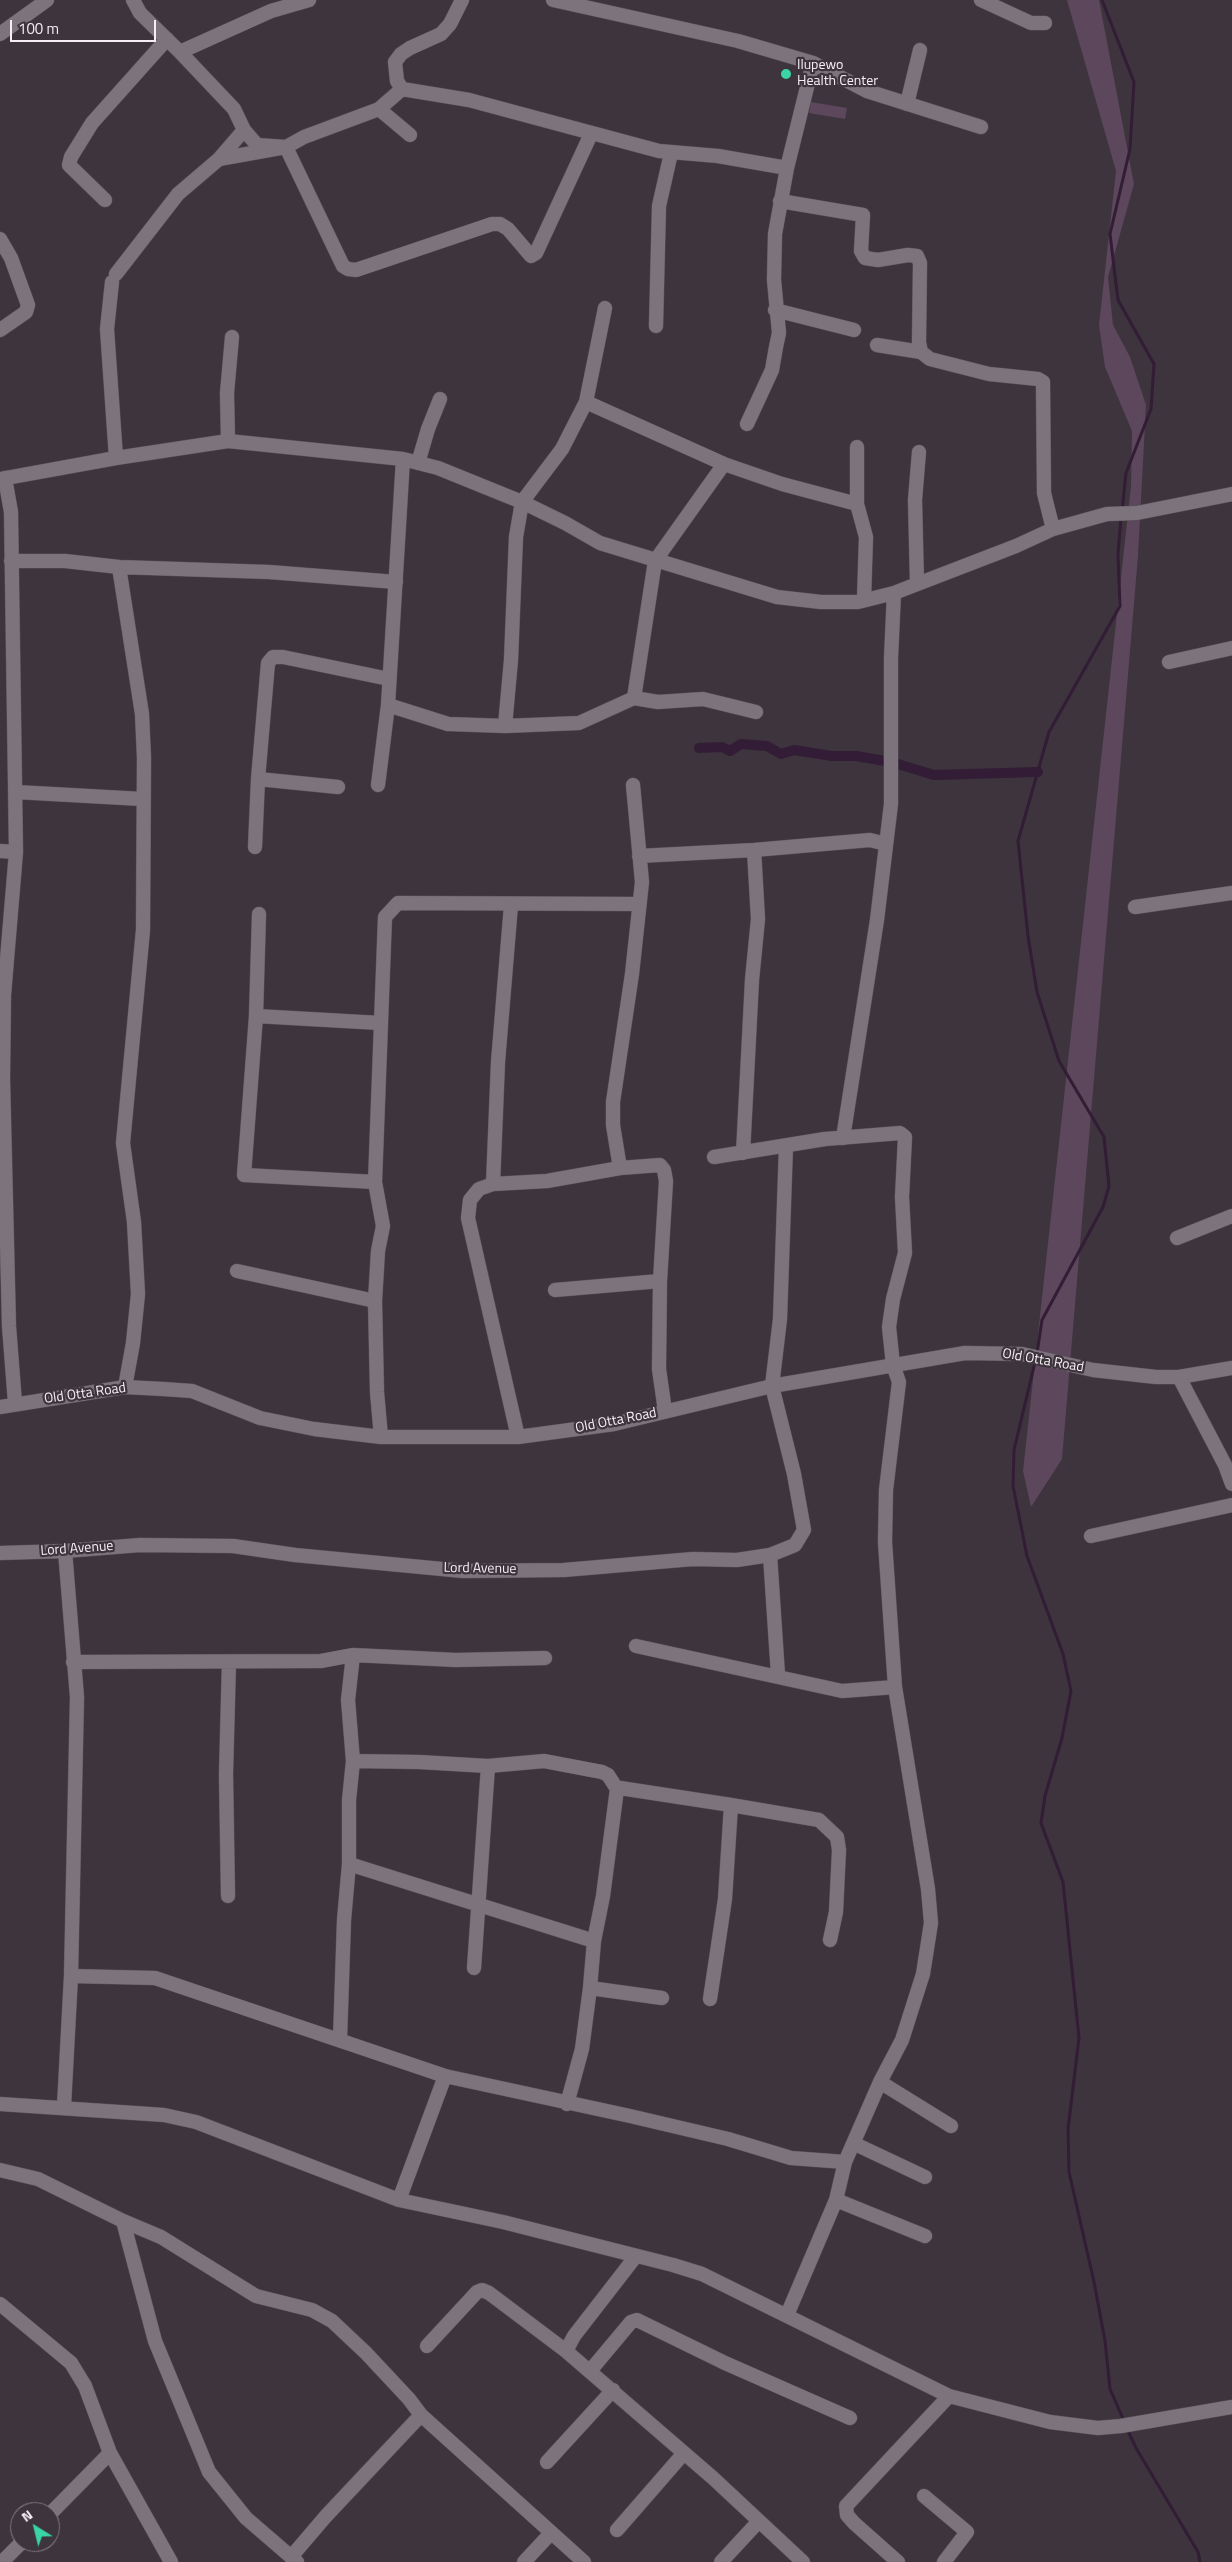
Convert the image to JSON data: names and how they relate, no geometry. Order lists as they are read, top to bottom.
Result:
{
  "streets": {
    "street": ["Old Otta Road", "Lord Avenue"]
  },
  "crossings": [
    ["Old Otta Road", "Lord Avenue"]
  ],
  "places": ["Ilupewo Health Center"],
  "scale_bar": "100 m",
  "north": "top left"
}
